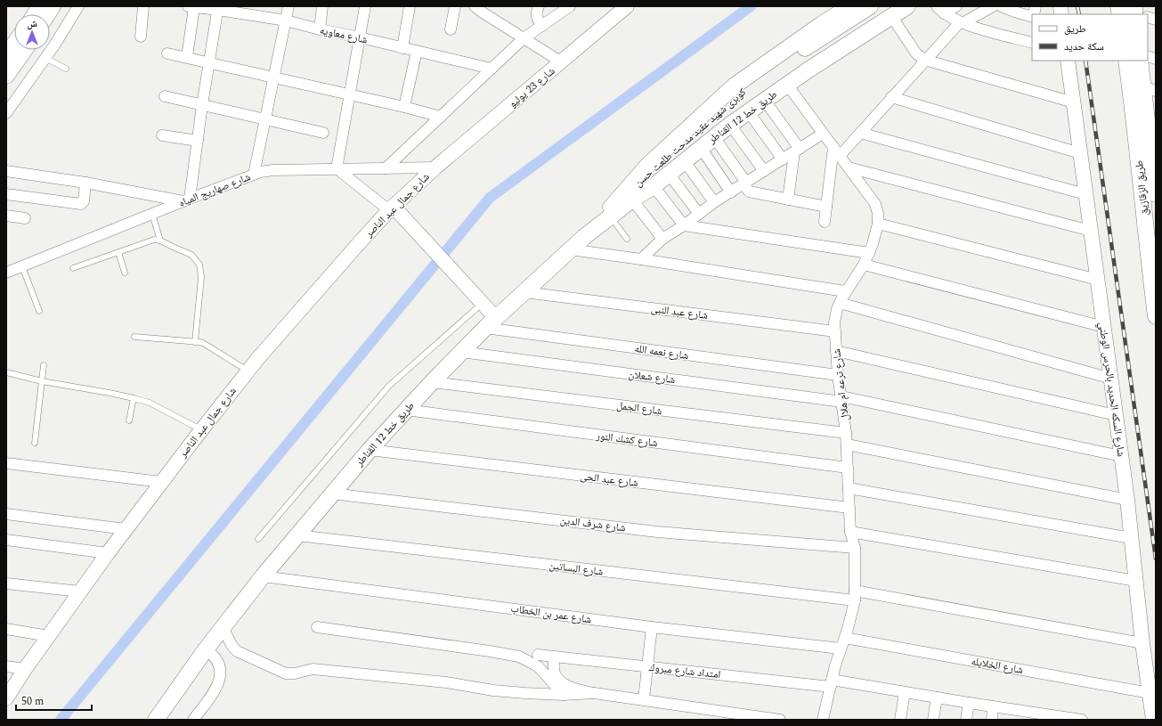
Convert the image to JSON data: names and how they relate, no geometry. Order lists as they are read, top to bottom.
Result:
{
  "streets": {
    "main road": ["طريق خط 12 القناطر", "كوبرى شهيد عقيد مدحت طلعت حسن", "طريق الزقازيق"],
    "street": [
      "شارع معاويه",
      "شارع 23 يوليو",
      "شارع صهاريج المياه",
      "شارع جمال عبد الناصر",
      "شارع عبد النبى",
      "شارع نعمه الله",
      "شارع شعلان",
      "شارع ترعه ام هلال",
      "شارع السكه الحديد بالحرس الوطني",
      "شارع الجمل",
      "شارع كشك النور",
      "شارع عبد الحى",
      "شارع شرف الدين",
      "شارع البساتين",
      "شارع عمر بن الخطاب",
      "شارع الخلايله",
      "امتداد شارع مبروك"
    ]
  },
  "crossings": [
    ["شارع 23 يوليو", "شارع صهاريج المياه"],
    ["شارع 23 يوليو", "شارع جمال عبد الناصر"],
    ["طريق خط 12 القناطر", "كوبرى شهيد عقيد مدحت طلعت حسن"],
    ["طريق خط 12 القناطر", "شارع عبد النبى"],
    ["طريق خط 12 القناطر", "شارع نعمه الله"],
    ["طريق خط 12 القناطر", "شارع شعلان"],
    ["طريق خط 12 القناطر", "شارع ترعه ام هلال"],
    ["طريق خط 12 القناطر", "شارع الجمل"],
    ["طريق خط 12 القناطر", "شارع كشك النور"],
    ["طريق خط 12 القناطر", "شارع عبد الحى"],
    ["طريق خط 12 القناطر", "شارع شرف الدين"],
    ["طريق خط 12 القناطر", "شارع البساتين"],
    ["طريق خط 12 القناطر", "شارع عمر بن الخطاب"],
    ["كوبرى شهيد عقيد مدحت طلعت حسن", "شارع ترعه ام هلال"],
    ["شارع صهاريج المياه", "شارع جمال عبد الناصر"],
    ["شارع عبد النبى", "شارع ترعه ام هلال"],
    ["شارع نعمه الله", "شارع ترعه ام هلال"],
    ["شارع شعلان", "شارع ترعه ام هلال"],
    ["شارع شعلان", "شارع السكه الحديد بالحرس الوطني"],
    ["شارع ترعه ام هلال", "شارع الجمل"],
    ["شارع ترعه ام هلال", "شارع كشك النور"],
    ["شارع ترعه ام هلال", "شارع عبد الحى"],
    ["شارع ترعه ام هلال", "شارع شرف الدين"],
    ["شارع ترعه ام هلال", "شارع البساتين"],
    ["شارع ترعه ام هلال", "شارع عمر بن الخطاب"],
    ["شارع ترعه ام هلال", "شارع الخلايله"],
    ["شارع ترعه ام هلال", "امتداد شارع مبروك"],
    ["شارع السكه الحديد بالحرس الوطني", "شارع البساتين"],
    ["شارع السكه الحديد بالحرس الوطني", "شارع الخلايله"]
  ],
  "legend": ["طريق", "سكة حديد"],
  "scale_bar": "50 m",
  "north": "top"
}
